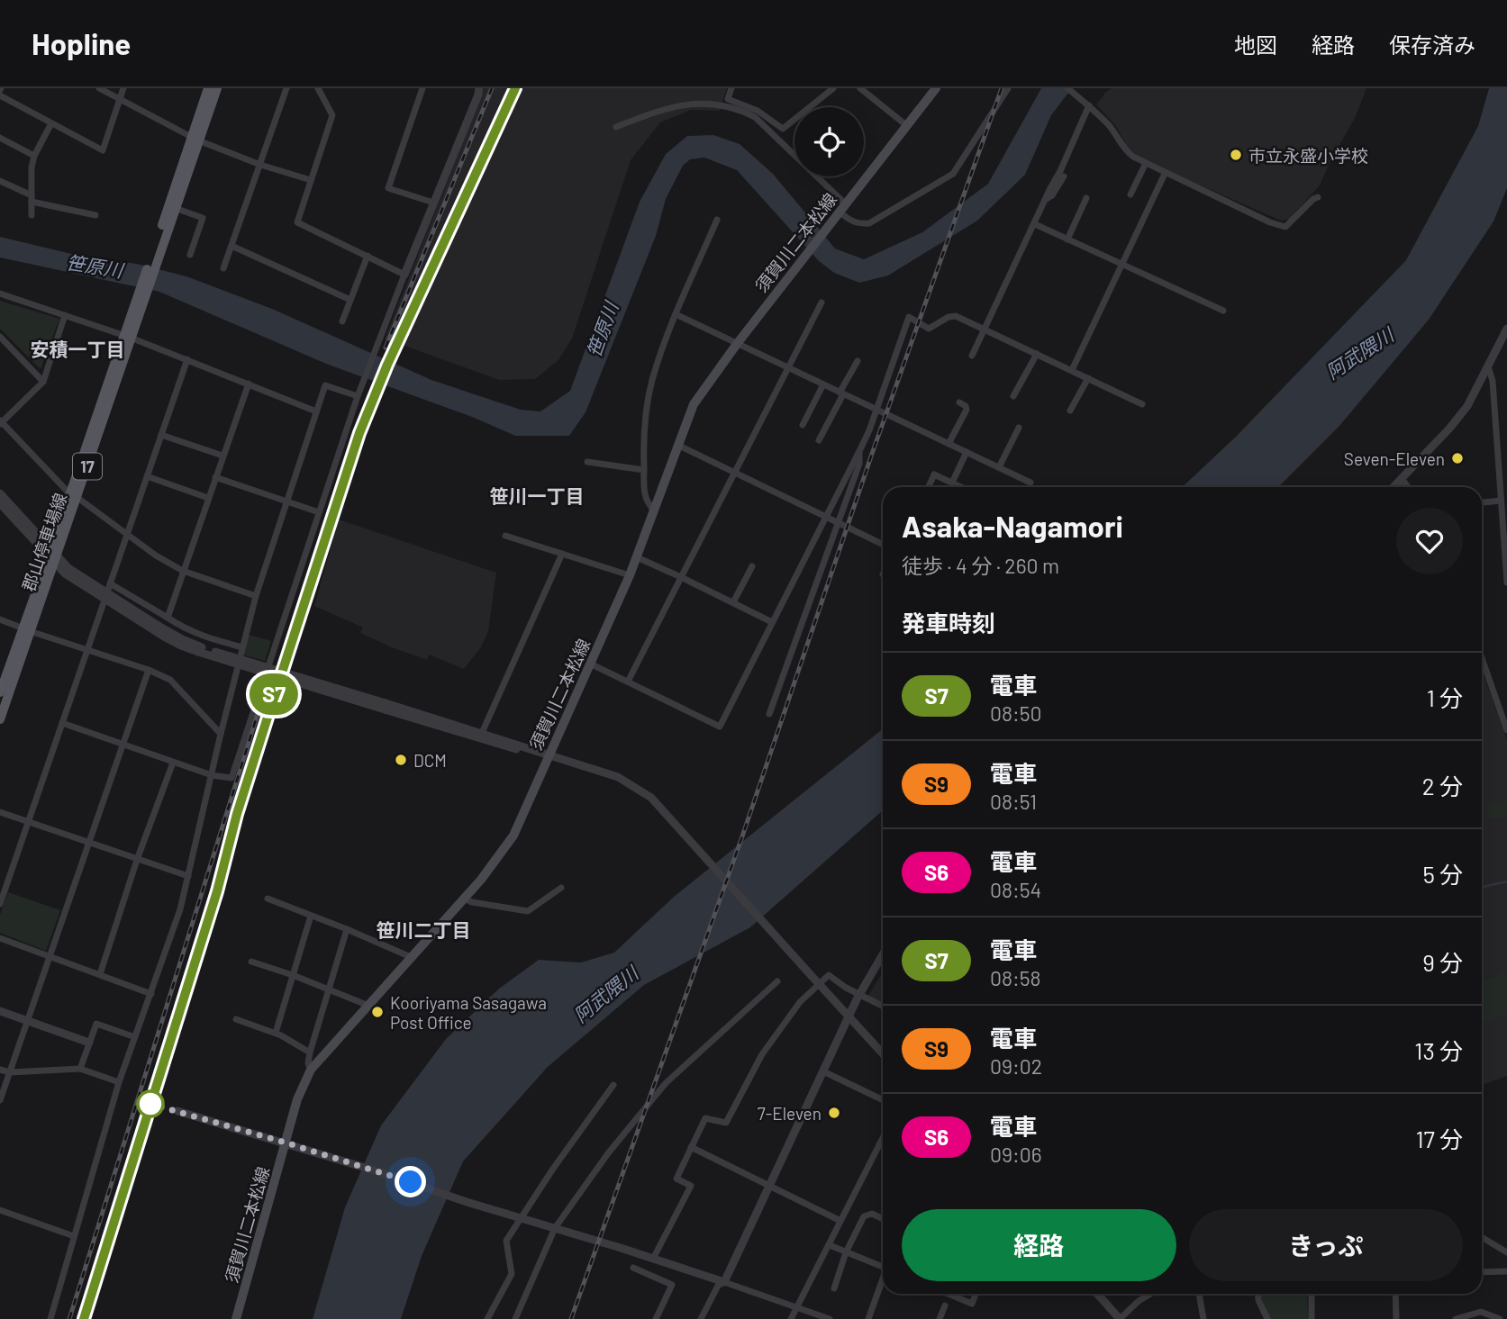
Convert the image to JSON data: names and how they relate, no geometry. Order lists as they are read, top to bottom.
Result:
{
  "streets": {
    "main road": ["須賀川二本松線", "17", "郡山停車場線"]
  },
  "districts": ["安積一丁目", "笹川一丁目", "笹川二丁目"],
  "water": ["笹原川", "阿武隈川"],
  "places": [
    "市立永盛小学校",
    "Seven-Eleven",
    "DCM",
    "Kooriyama Sasagawa Post Office",
    "7-Eleven"
  ],
  "page": {
    "header": "Hopline",
    "nav": ["地図", "経路", "保存済み"],
    "on_map": "S7",
    "heading": [
      ["Asaka-Nagamori", "徒歩 · 4 分 · 260 m"],
      "発車時刻"
    ],
    "list": [
      {
        "mark": "S7",
        "name": "電車",
        "note": "08:50",
        "value": "1 分"
      },
      {
        "mark": "S9",
        "name": "電車",
        "note": "08:51",
        "value": "2 分"
      },
      {
        "mark": "S6",
        "name": "電車",
        "note": "08:54",
        "value": "5 分"
      },
      {
        "mark": "S7",
        "name": "電車",
        "note": "08:58",
        "value": "9 分"
      },
      {
        "mark": "S9",
        "name": "電車",
        "note": "09:02",
        "value": "13 分"
      },
      {
        "mark": "S6",
        "name": "電車",
        "note": "09:06",
        "value": "17 分"
      }
    ],
    "buttons": ["経路", "きっぷ"]
  }
}
